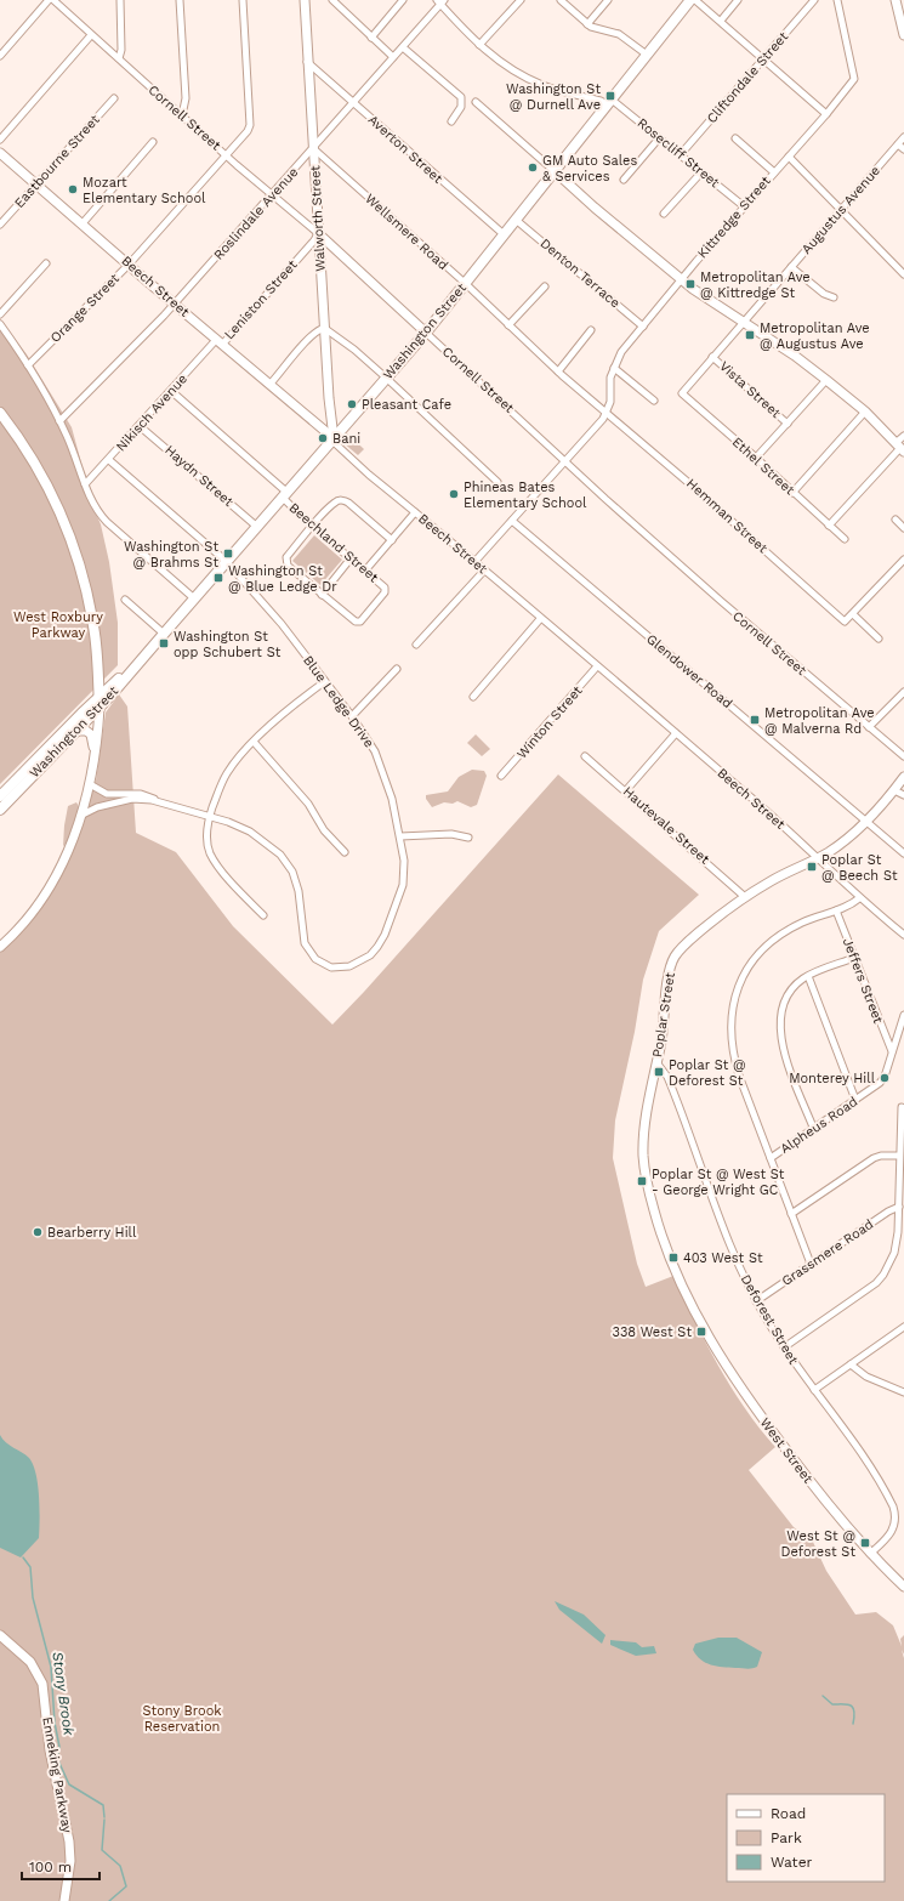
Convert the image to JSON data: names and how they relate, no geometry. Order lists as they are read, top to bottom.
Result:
{
  "streets": {
    "main road": ["Washington Street"],
    "street": [
      "Cliftondale Street",
      "Cornell Street",
      "Averton Street",
      "Rosecliff Street",
      "Eastbourne Street",
      "Augustus Avenue",
      "Roslindale Avenue",
      "Kittredge Street",
      "Walworth Street",
      "Wellsmere Road",
      "Denton Terrace",
      "Beech Street",
      "Leniston Street",
      "Orange Street",
      "Vista Street",
      "Nikisch Avenue",
      "Ethel Street",
      "Haydn Street",
      "Hemman Street",
      "Beechland Street",
      "Glendower Road",
      "Blue Ledge Drive",
      "Winton Street",
      "Hautevale Street",
      "Jeffers Street",
      "Poplar Street",
      "Alpheus Road",
      "Grassmere Road",
      "Deforest Street",
      "West Street",
      "Enneking Parkway"
    ]
  },
  "crossings": [
    ["Cliftondale Street", "Rosecliff Street"],
    ["Cornell Street", "Roslindale Avenue"],
    ["Cornell Street", "Walworth Street"],
    ["Cornell Street", "Leniston Street"],
    ["Cornell Street", "Orange Street"],
    ["Cornell Street", "Washington Street"],
    ["Averton Street", "Roslindale Avenue"],
    ["Averton Street", "Walworth Street"],
    ["Averton Street", "Washington Street"],
    ["Rosecliff Street", "Roslindale Avenue"],
    ["Rosecliff Street", "Kittredge Street"],
    ["Rosecliff Street", "Washington Street"],
    ["Eastbourne Street", "Beech Street"],
    ["Augustus Avenue", "Vista Street"],
    ["Augustus Avenue", "Ethel Street"],
    ["Roslindale Avenue", "Walworth Street"],
    ["Roslindale Avenue", "Wellsmere Road"],
    ["Roslindale Avenue", "Beech Street"],
    ["Kittredge Street", "Wellsmere Road"],
    ["Kittredge Street", "Denton Terrace"],
    ["Kittredge Street", "Hemman Street"],
    ["Walworth Street", "Wellsmere Road"],
    ["Walworth Street", "Beech Street"],
    ["Walworth Street", "Leniston Street"],
    ["Walworth Street", "Washington Street"],
    ["Wellsmere Road", "Washington Street"],
    ["Wellsmere Road", "Hemman Street"],
    ["Denton Terrace", "Washington Street"],
    ["Beech Street", "Leniston Street"],
    ["Beech Street", "Orange Street"],
    ["Beech Street", "Washington Street"],
    ["Beech Street", "Nikisch Avenue"],
    ["Beech Street", "Winton Street"],
    ["Beech Street", "Poplar Street"],
    ["Leniston Street", "Nikisch Avenue"],
    ["Washington Street", "Haydn Street"],
    ["Washington Street", "Beechland Street"],
    ["Washington Street", "Blue Ledge Drive"],
    ["Nikisch Avenue", "Haydn Street"],
    ["Nikisch Avenue", "Beechland Street"],
    ["Nikisch Avenue", "Blue Ledge Drive"],
    ["Glendower Road", "Poplar Street"],
    ["Hautevale Street", "Poplar Street"],
    ["Jeffers Street", "Alpheus Road"],
    ["Poplar Street", "Deforest Street"],
    ["Poplar Street", "West Street"],
    ["Grassmere Road", "Deforest Street"],
    ["Deforest Street", "West Street"]
  ],
  "water": ["Stony Brook"],
  "parks": ["West Roxbury Parkway", "Stony Brook Reservation"],
  "places": {
    "transit": [
      "Washington St @ Durnell Ave",
      "Metropolitan Ave @ Kittredge St",
      "Metropolitan Ave @ Augustus Ave",
      "Washington St @ Brahms St",
      "Washington St @ Blue Ledge Dr",
      "Washington St opp Schubert St",
      "Metropolitan Ave @ Malverna Rd",
      "Poplar St @ Beech St",
      "Poplar St @ Deforest St",
      "Poplar St @ West St - George Wright GC",
      "403 West St",
      "338 West St",
      "West St @ Deforest St"
    ],
    "other": [
      "GM Auto Sales & Services",
      "Mozart Elementary School",
      "Pleasant Cafe",
      "Bani",
      "Phineas Bates Elementary School",
      "Monterey Hill",
      "Bearberry Hill"
    ]
  },
  "legend": ["Road", "Park", "Water"],
  "scale_bar": "100 m"
}
